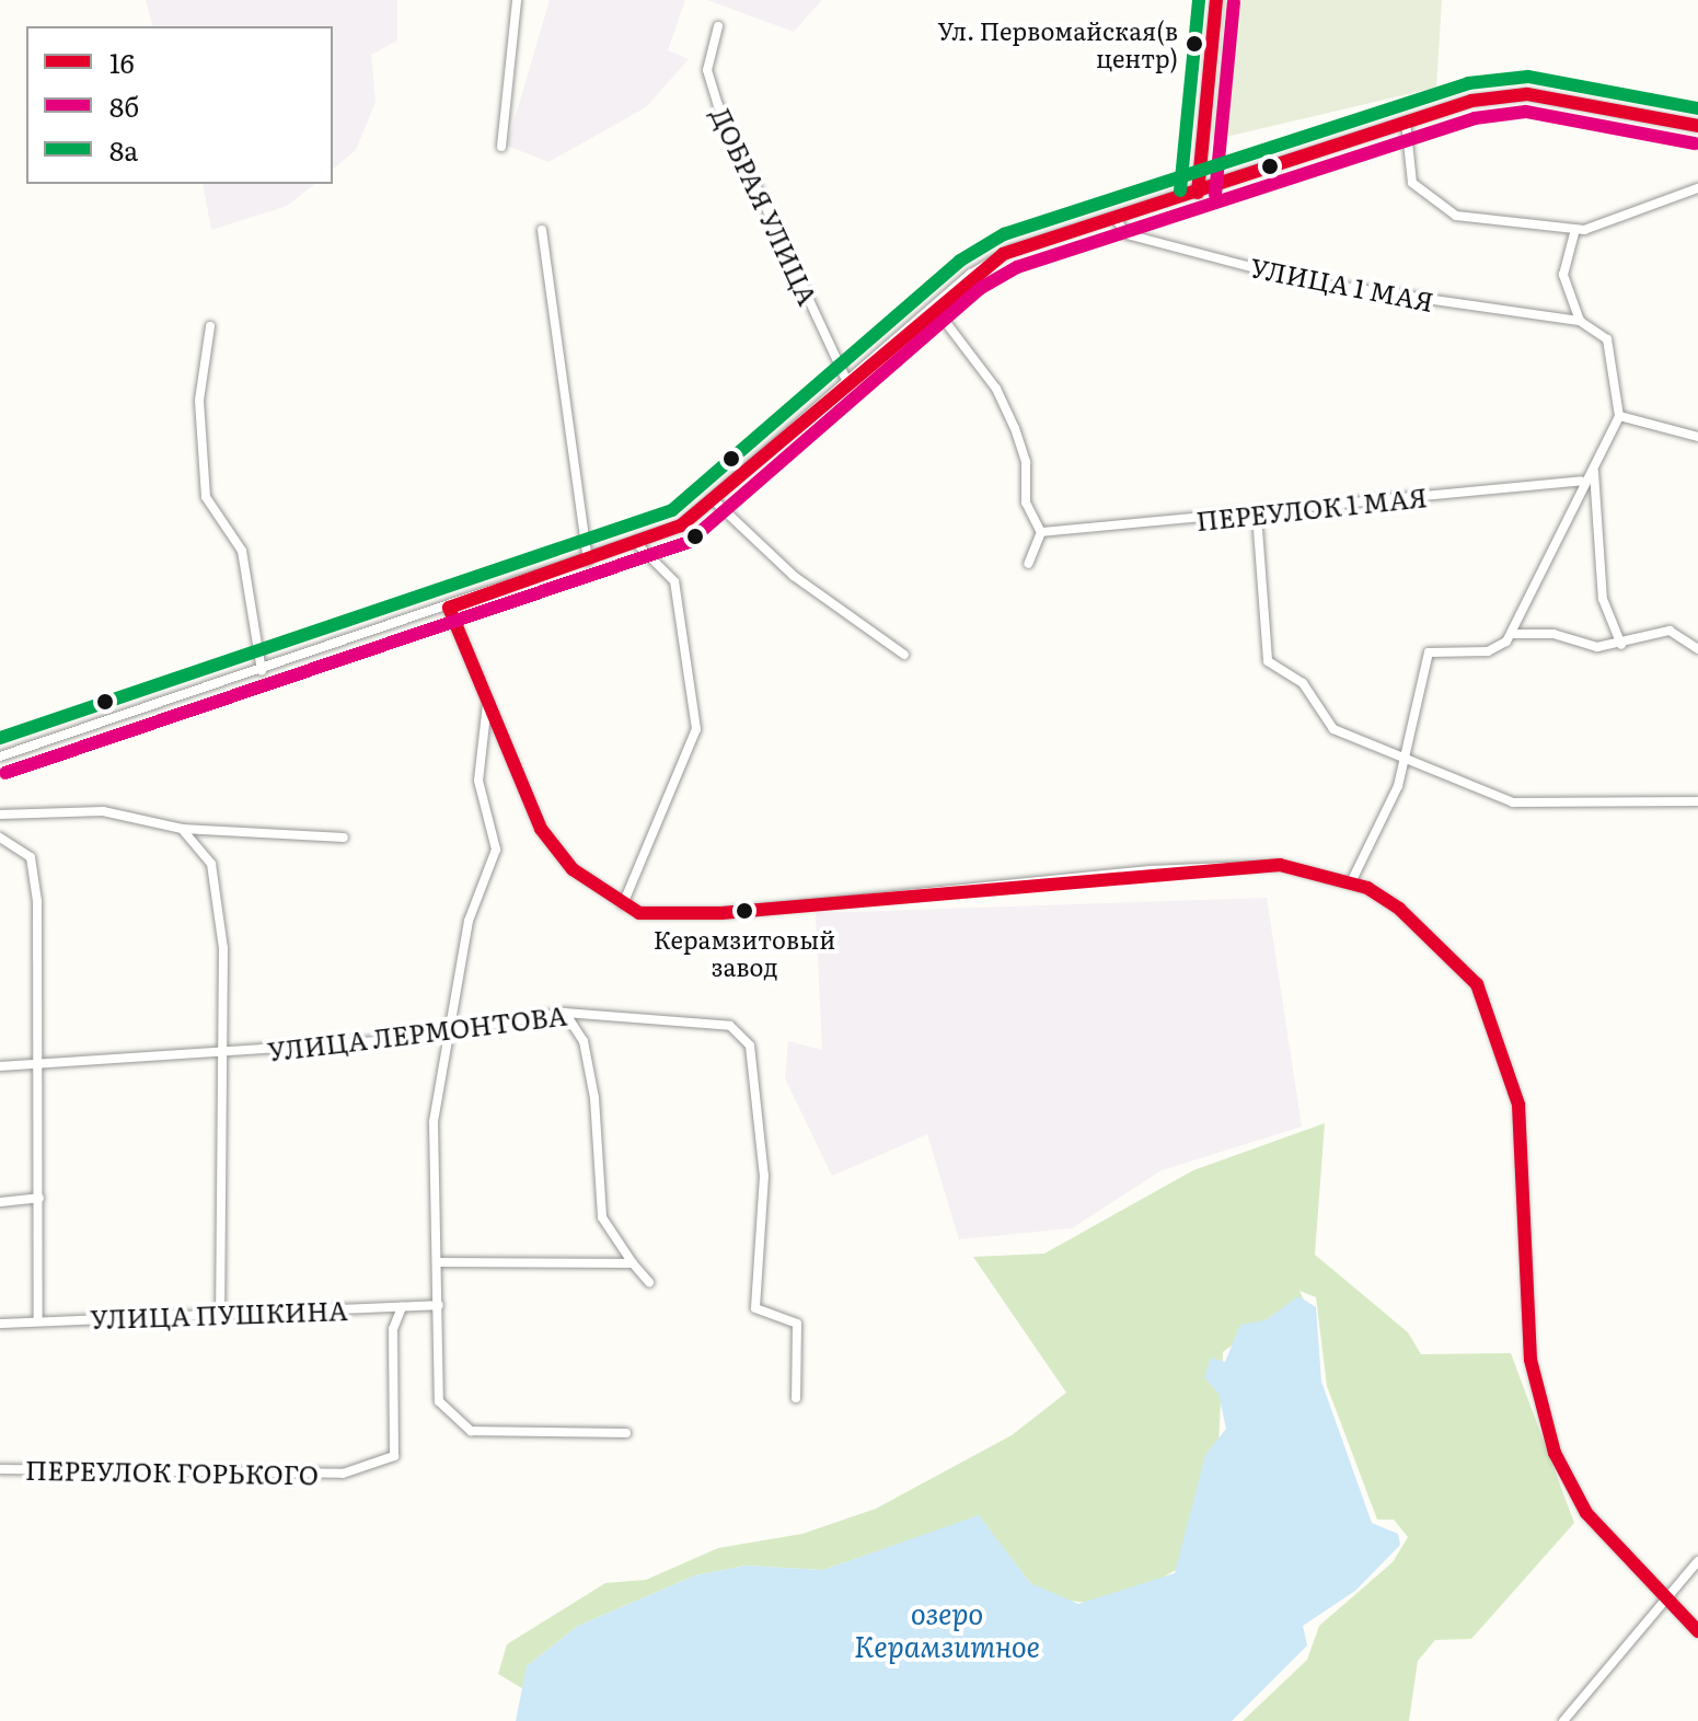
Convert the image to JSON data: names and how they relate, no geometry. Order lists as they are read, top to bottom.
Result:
{
  "streets": {
    "street": [
      "ДОБРАЯ УЛИЦА",
      "УЛИЦА 1 МАЯ",
      "ПЕРЕУЛОК 1 МАЯ",
      "УЛИЦА ЛЕРМОНТОВА",
      "УЛИЦА ПУШКИНА",
      "ПЕРЕУЛОК ГОРЬКОГО"
    ]
  },
  "crossings": [
    ["УЛИЦА ПУШКИНА", "ПЕРЕУЛОК ГОРЬКОГО"]
  ],
  "water": ["озеро Керамзитное"],
  "places": ["Ул. Первомайская(в центр)", "Керамзитовый завод"],
  "lines": ["transit line 16", "transit line 8а", "transit line 8б"],
  "legend": ["16", "8б", "8а"]
}
